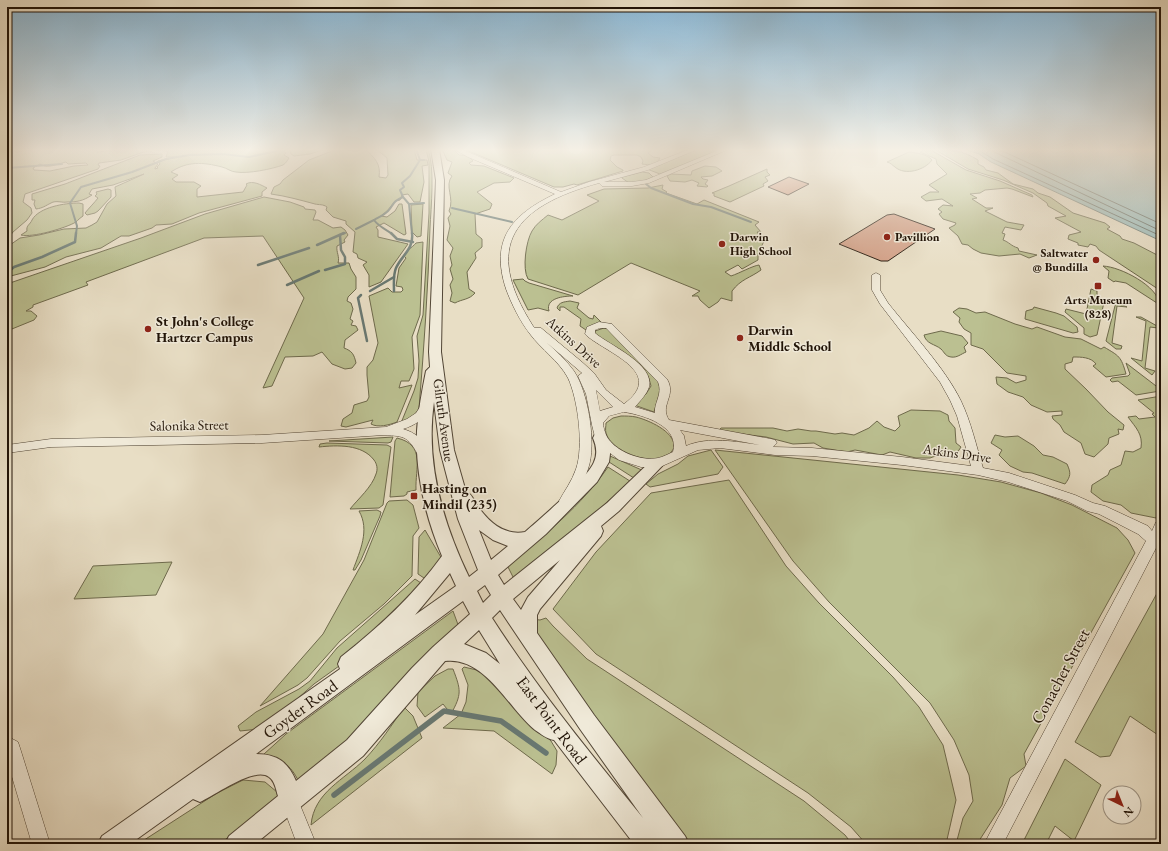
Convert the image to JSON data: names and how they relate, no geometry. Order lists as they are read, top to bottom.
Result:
{
  "streets": {
    "street": [
      "Atkins Drive",
      "Gilruth Avenue",
      "Salonika Street",
      "Conacher Street",
      "Goyder Road",
      "East Point Road"
    ]
  },
  "crossings": [
    ["Atkins Drive", "Conacher Street"],
    ["Atkins Drive", "Goyder Road"],
    ["Gilruth Avenue", "Salonika Street"],
    ["Gilruth Avenue", "Goyder Road"],
    ["Gilruth Avenue", "East Point Road"],
    ["Goyder Road", "East Point Road"]
  ],
  "places": {
    "other": [
      "Pavillion",
      "Darwin High School",
      "Saltwater @ Bundilla",
      "St John's College Hartzer Campus",
      "Darwin Middle School"
    ],
    "transit": ["Arts Museum (828)", "Hasting on Mindil (235)"]
  },
  "north": "bottom right"
}
